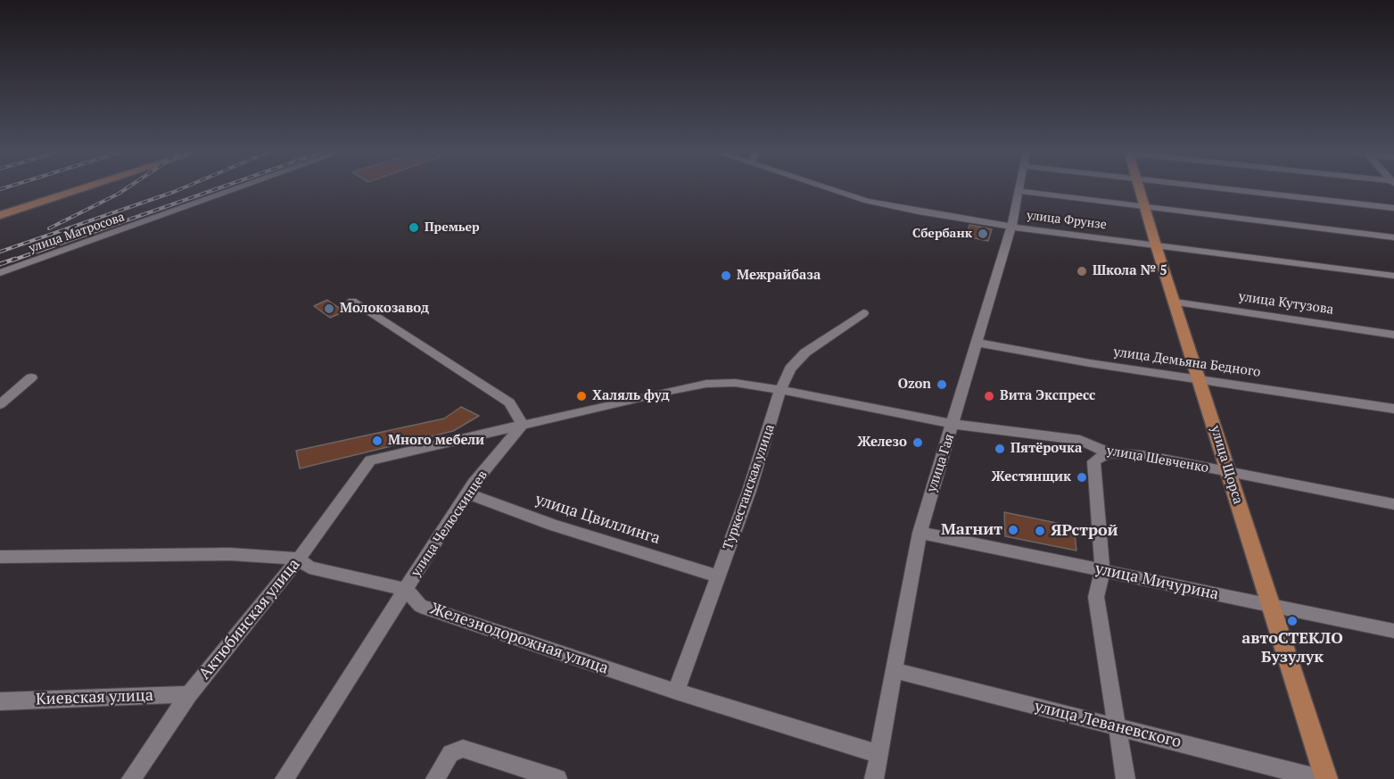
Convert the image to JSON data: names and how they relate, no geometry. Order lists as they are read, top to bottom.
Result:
{
  "streets": {
    "main road": ["улица Щорса"],
    "street": [
      "улица Фрунзе",
      "улица Матросова",
      "улица Кутузова",
      "улица Демьяна Бедного",
      "улица Шевченко",
      "улица Гая",
      "Туркестанская улица",
      "улица Цвиллинга",
      "улица Челюскинцев",
      "улица Мичурина",
      "Актюбинская улица",
      "Железнодорожная улица",
      "Киевская улица",
      "улица Леваневского"
    ]
  },
  "crossings": [
    ["улица Фрунзе", "улица Гая"],
    ["улица Фрунзе", "улица Щорса"],
    ["улица Кутузова", "улица Щорса"],
    ["улица Демьяна Бедного", "улица Гая"],
    ["улица Демьяна Бедного", "улица Щорса"],
    ["улица Шевченко", "улица Гая"],
    ["улица Шевченко", "улица Щорса"],
    ["улица Шевченко", "Туркестанская улица"],
    ["улица Шевченко", "улица Челюскинцев"],
    ["улица Шевченко", "Актюбинская улица"],
    ["улица Гая", "улица Мичурина"],
    ["улица Гая", "Железнодорожная улица"],
    ["улица Гая", "улица Леваневского"],
    ["улица Щорса", "улица Мичурина"],
    ["Туркестанская улица", "улица Цвиллинга"],
    ["Туркестанская улица", "Железнодорожная улица"],
    ["улица Цвиллинга", "улица Челюскинцев"],
    ["улица Челюскинцев", "Железнодорожная улица"],
    ["Актюбинская улица", "Железнодорожная улица"],
    ["Актюбинская улица", "Киевская улица"]
  ],
  "places": [
    "Премьер",
    "Сбербанк",
    "Школа № 5",
    "Межрайбаза",
    "Молокозавод",
    "Ozon",
    "Халяль фуд",
    "Вита Экспресс",
    "Много мебели",
    "Железо",
    "Пятёрочка",
    "Жестянщик",
    "Магнит",
    "ЯРстрой",
    "автоСТЕКЛО Бузулук"
  ]
}
